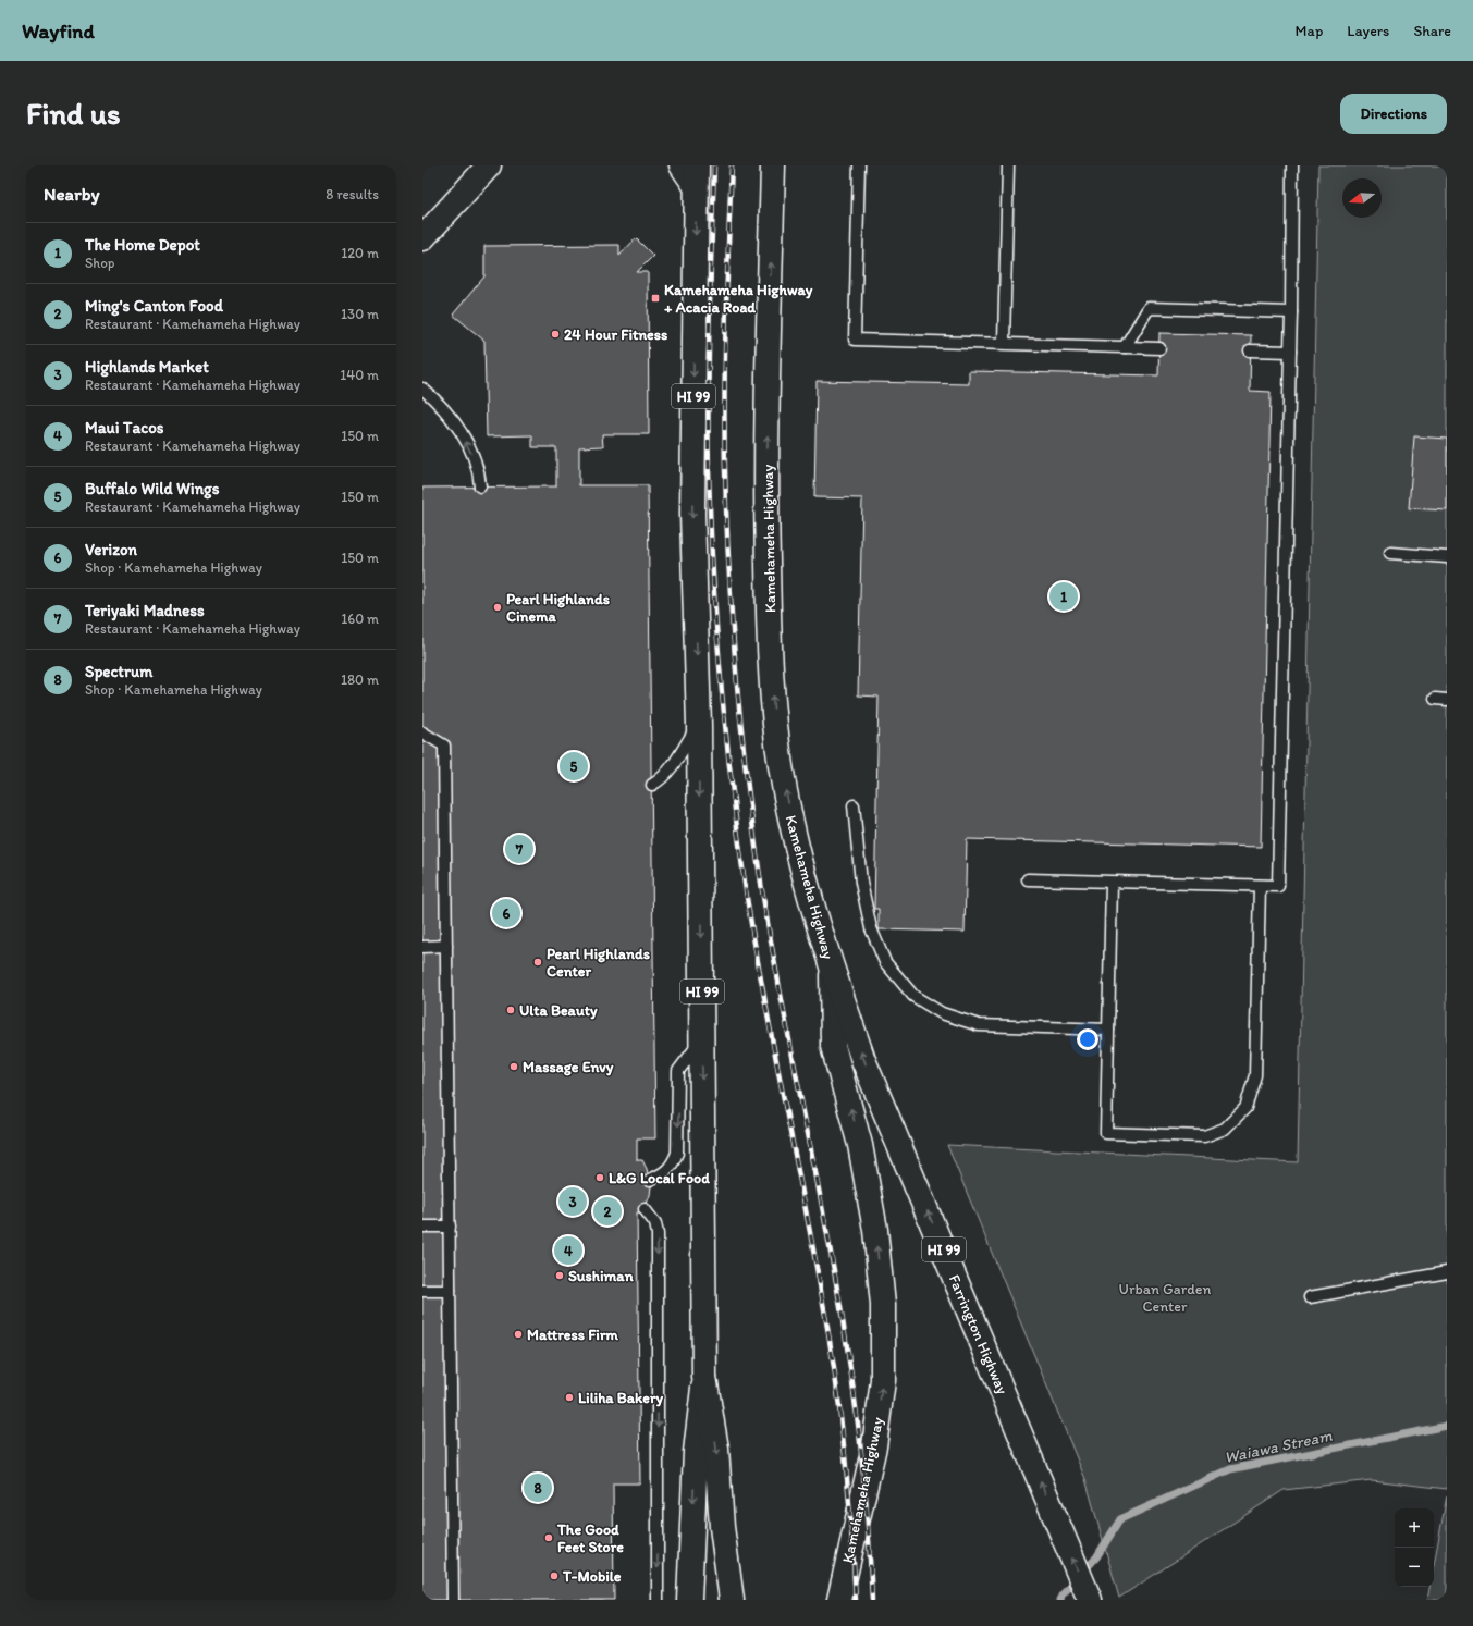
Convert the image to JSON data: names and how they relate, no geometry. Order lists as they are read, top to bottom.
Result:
{
  "streets": {
    "main road": ["HI 99", "Kamehameha Highway", "Farrington Highway"]
  },
  "crossings": [
    ["Kamehameha Highway", "Farrington Highway"]
  ],
  "water": ["Waiawa Stream"],
  "parks": ["Urban Garden Center"],
  "places": {
    "transit": ["Kamehameha Highway + Acacia Road"],
    "other": [
      "24 Hour Fitness",
      "Pearl Highlands Cinema",
      "Pearl Highlands Center",
      "Ulta Beauty",
      "Massage Envy",
      "L&G Local Food",
      "Sushiman",
      "Mattress Firm",
      "Liliha Bakery",
      "The Good Feet Store",
      "T-Mobile"
    ]
  },
  "north": "left",
  "page": {
    "header": "Wayfind",
    "nav": ["Map", "Layers", "Share"],
    "buttons": "Directions",
    "title": "Find us",
    "heading": ["Nearby", "8 results"],
    "list": [
      {
        "mark": "1",
        "name": "The Home Depot",
        "note": "Shop",
        "value": "120 m"
      },
      {
        "mark": "2",
        "name": "Ming's Canton Food",
        "note": "Restaurant · Kamehameha Highway",
        "value": "130 m"
      },
      {
        "mark": "3",
        "name": "Highlands Market",
        "note": "Restaurant · Kamehameha Highway",
        "value": "140 m"
      },
      {
        "mark": "4",
        "name": "Maui Tacos",
        "note": "Restaurant · Kamehameha Highway",
        "value": "150 m"
      },
      {
        "mark": "5",
        "name": "Buffalo Wild Wings",
        "note": "Restaurant · Kamehameha Highway",
        "value": "150 m"
      },
      {
        "mark": "6",
        "name": "Verizon",
        "note": "Shop · Kamehameha Highway",
        "value": "150 m"
      },
      {
        "mark": "7",
        "name": "Teriyaki Madness",
        "note": "Restaurant · Kamehameha Highway",
        "value": "160 m"
      },
      {
        "mark": "8",
        "name": "Spectrum",
        "note": "Shop · Kamehameha Highway",
        "value": "180 m"
      }
    ],
    "pins": [
      "1",
      "5",
      "7",
      "6",
      "3",
      "2",
      "4",
      "8"
    ],
    "map_buttons": ["+", "−"]
  }
}
